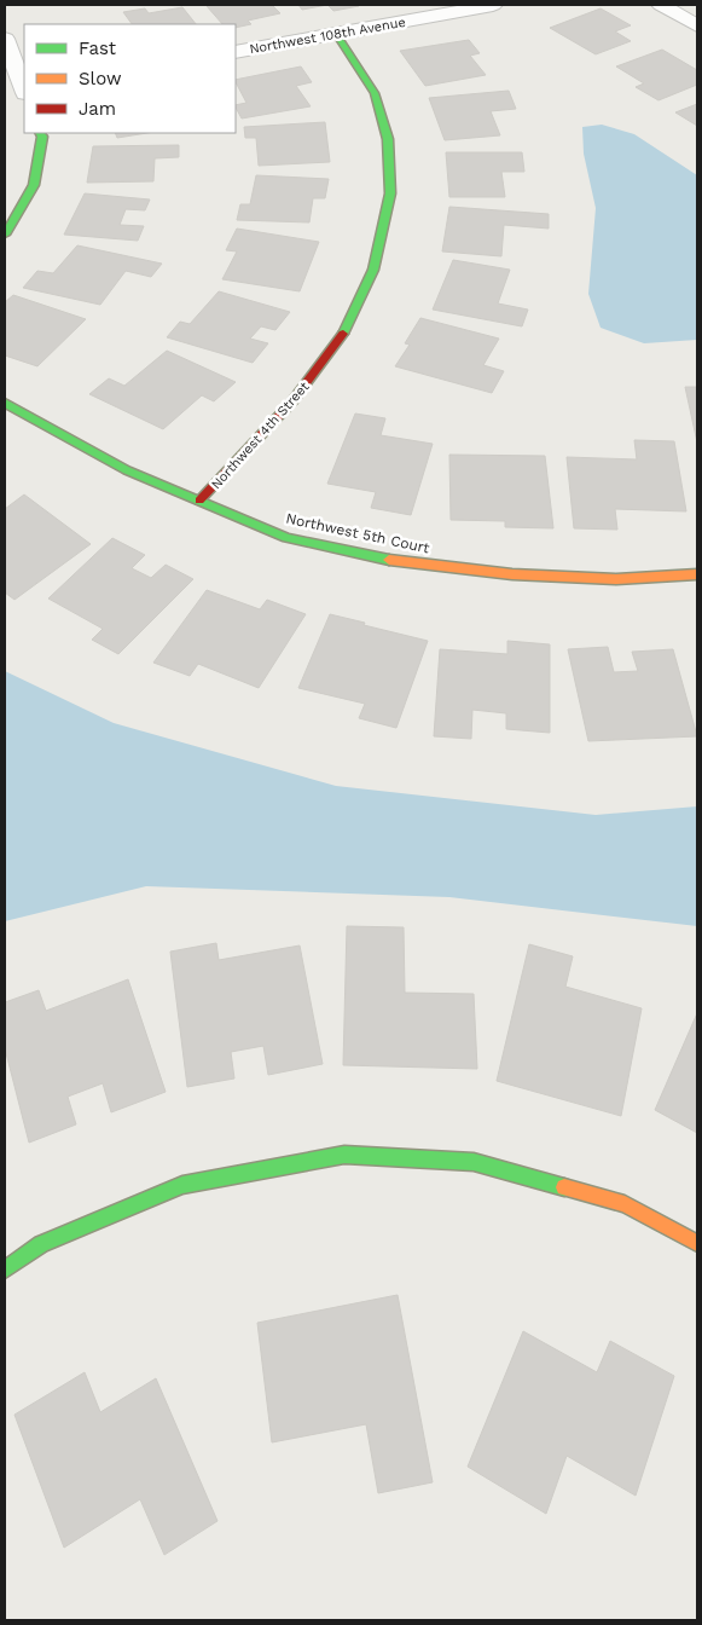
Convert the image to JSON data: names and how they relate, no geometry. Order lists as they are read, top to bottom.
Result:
{
  "streets": {
    "street": ["Northwest 108th Avenue", "Northwest 4th Street", "Northwest 5th Court"]
  },
  "crossings": [
    ["Northwest 108th Avenue", "Northwest 4th Street"],
    ["Northwest 4th Street", "Northwest 5th Court"]
  ],
  "legend": ["Fast", "Slow", "Jam"]
}
